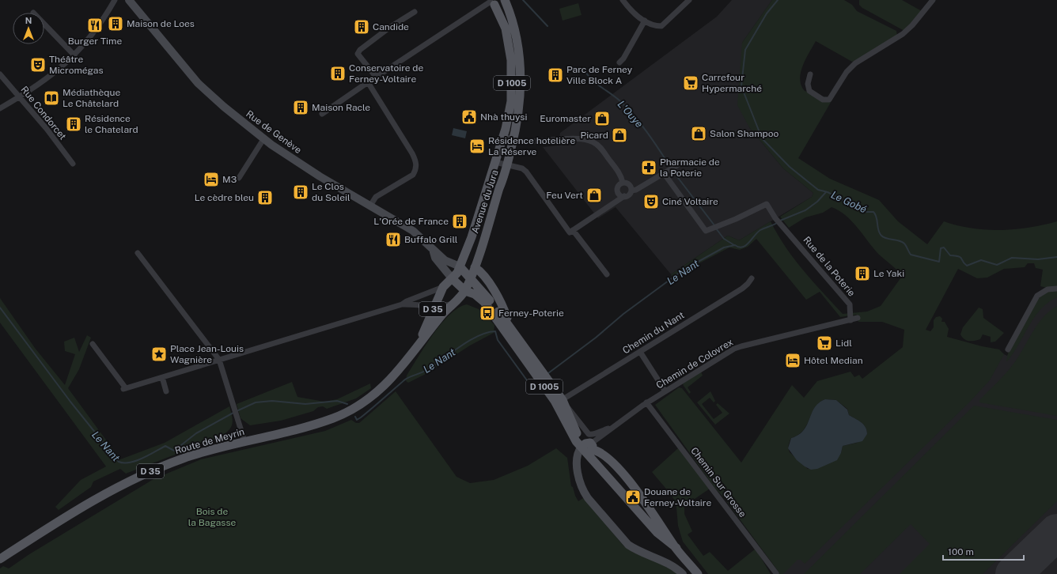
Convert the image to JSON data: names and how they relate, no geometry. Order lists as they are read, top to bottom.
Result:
{
  "streets": {
    "main road": [
      "D 1005",
      "Avenue du Jura",
      "D 35",
      "Route de Meyrin"
    ],
    "street": [
      "Rue Condorcet",
      "Rue de Genève",
      "Rue de la Poterie",
      "Chemin du Nant",
      "Chemin de Colovrex",
      "Chemin Sur Grosse"
    ]
  },
  "crossings": [
    ["D 1005", "Avenue du Jura"],
    ["D 1005", "Chemin du Nant"],
    ["D 1005", "Chemin de Colovrex"],
    ["D 1005", "Route de Meyrin"],
    ["Rue de Genève", "Avenue du Jura"],
    ["Rue de Genève", "Route de Meyrin"],
    ["Avenue du Jura", "Route de Meyrin"],
    ["Rue de la Poterie", "Chemin de Colovrex"],
    ["Chemin de Colovrex", "Chemin Sur Grosse"]
  ],
  "water": ["L'Ouye", "Le Gobé", "Le Nant"],
  "parks": ["Bois de la Bagasse"],
  "places": {
    "building": [
      "Maison de Loes",
      "Candide",
      "Conservatoire de Ferney-Voltaire",
      "Parc de Ferney Ville Block A",
      "Maison Racle",
      "Résidence le Chatelard",
      "Le Clos du Soleil",
      "Le cèdre bleu",
      "L'Orée de France",
      "Le Yaki"
    ],
    "restaurant": ["Burger Time", "Buffalo Grill"],
    "theatre": ["Théâtre Micromégas", "Ciné Voltaire"],
    "supermarket": ["Carrefour Hypermarché", "Lidl"],
    "library": ["Médiathèque Le Châtelard"],
    "public building": ["Nhà thuysi", "Douane de Ferney-Voltaire"],
    "shop": [
      "Euromaster",
      "Salon Shampoo",
      "Picard",
      "Feu Vert"
    ],
    "hotel": ["Résidence hotelière La Réserve", "M3", "Hôtel Median"],
    "pharmacy": ["Pharmacie de la Poterie"],
    "bus stop": ["Ferney-Poterie"],
    "place": ["Place Jean-Louis Wagnière"]
  },
  "scale_bar": "100 m",
  "north": "top"
}
